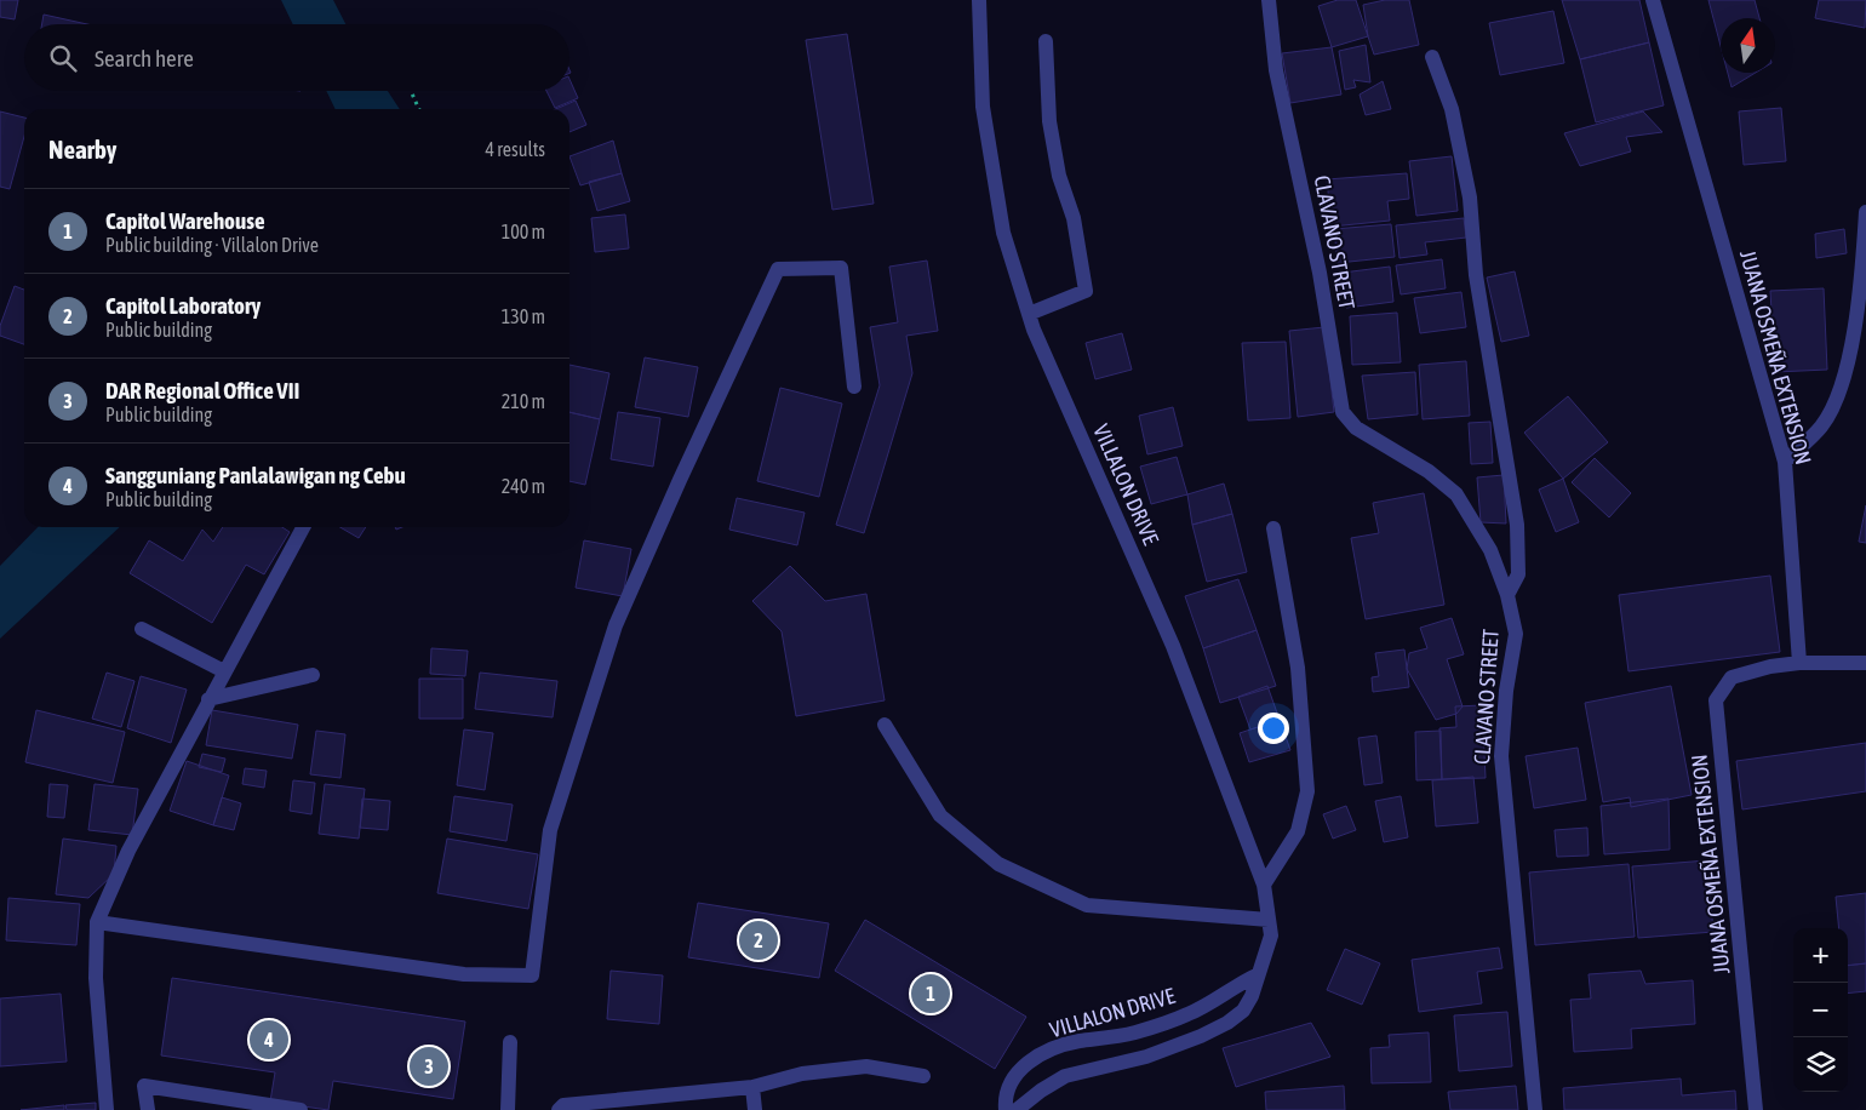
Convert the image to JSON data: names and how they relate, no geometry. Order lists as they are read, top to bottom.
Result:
{
  "streets": {
    "street": ["CLAVANO STREET", "JUANA OSMEÑA EXTENSION", "VILLALON DRIVE"]
  },
  "north": "top",
  "page": {
    "search": "Search here",
    "heading": ["Nearby", "4 results"],
    "list": [
      {
        "mark": "1",
        "name": "Capitol Warehouse",
        "note": "Public building · Villalon Drive",
        "value": "100 m"
      },
      {
        "mark": "2",
        "name": "Capitol Laboratory",
        "note": "Public building",
        "value": "130 m"
      },
      {
        "mark": "3",
        "name": "DAR Regional Office VII",
        "note": "Public building",
        "value": "210 m"
      },
      {
        "mark": "4",
        "name": "Sangguniang Panlalawigan ng Cebu",
        "note": "Public building",
        "value": "240 m"
      }
    ],
    "pins": [
      "2",
      "1",
      "4",
      "3"
    ],
    "map_buttons": ["+", "−"]
  }
}
